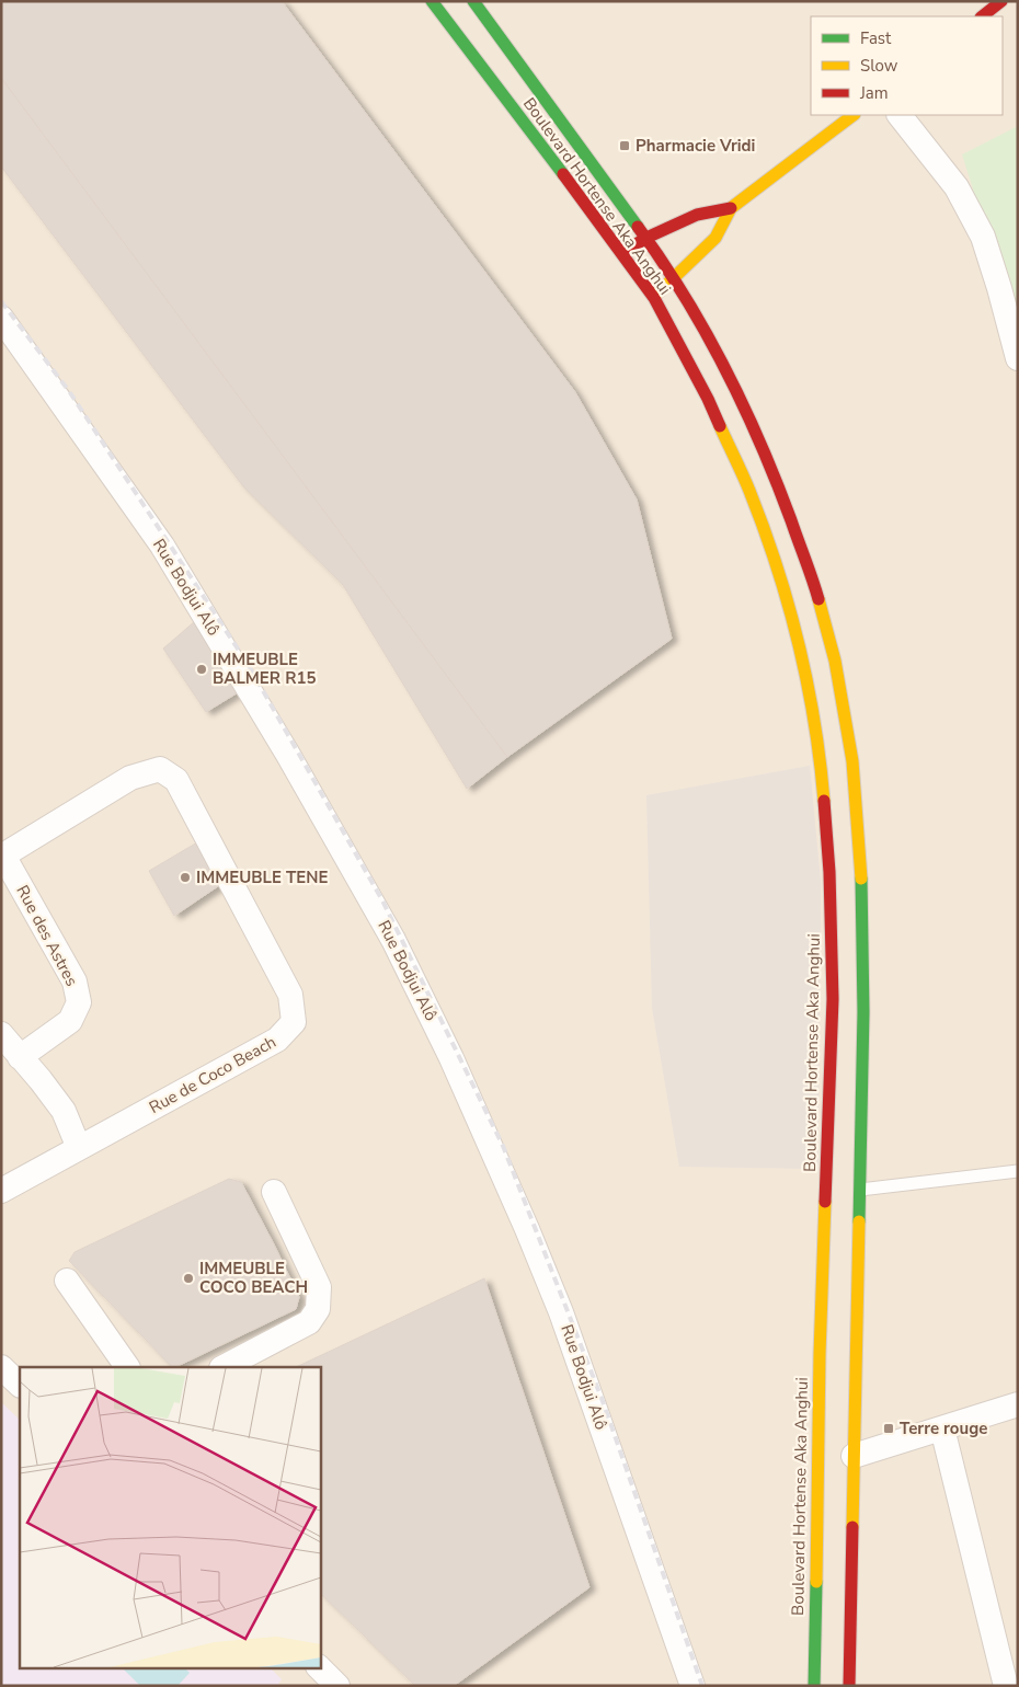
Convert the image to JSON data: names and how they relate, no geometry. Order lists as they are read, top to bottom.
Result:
{
  "streets": {
    "main road": ["Boulevard Hortense Aka Anghui"],
    "street": ["Rue Bodjui Alô", "Rue des Astres", "Rue de Coco Beach"]
  },
  "crossings": [
    ["Rue des Astres", "Rue de Coco Beach"]
  ],
  "places": {
    "transit": ["Pharmacie Vridi", "Terre rouge"],
    "other": ["IMMEUBLE BALMER R15", "IMMEUBLE TENE", "IMMEUBLE COCO BEACH"]
  },
  "legend": ["Fast", "Slow", "Jam"]
}
